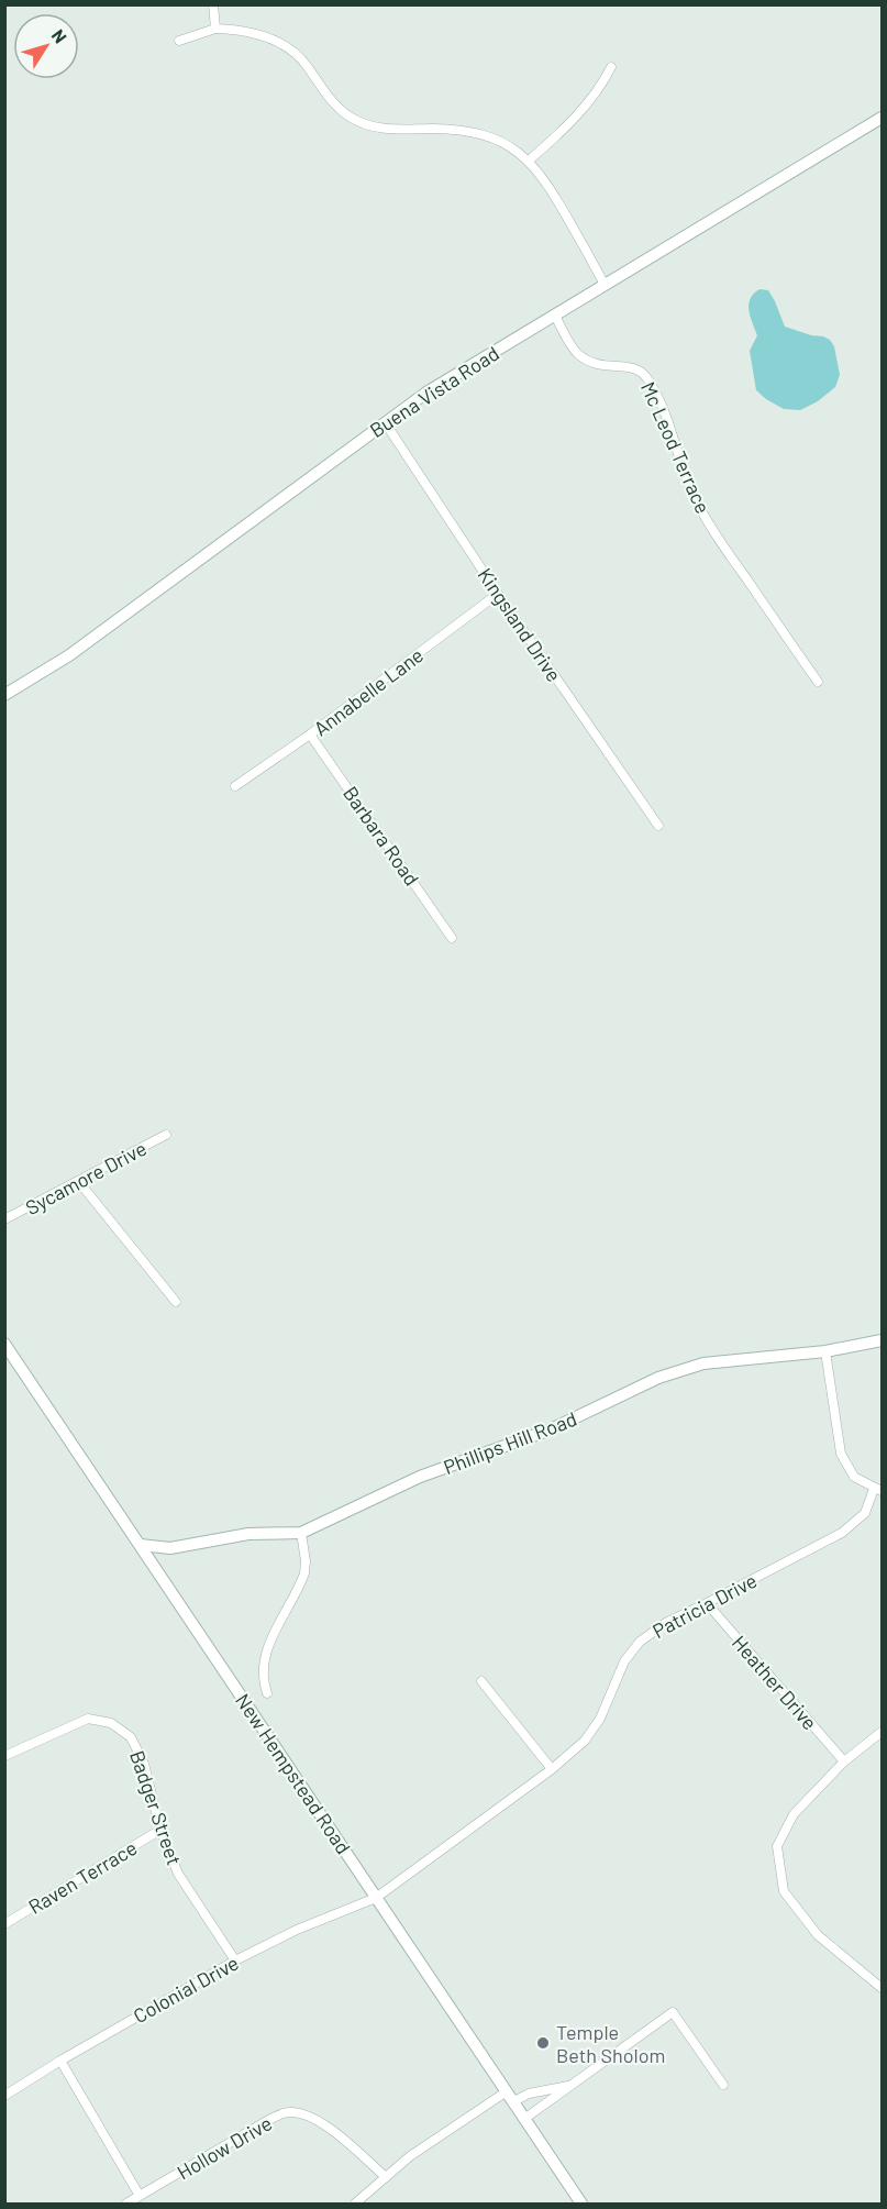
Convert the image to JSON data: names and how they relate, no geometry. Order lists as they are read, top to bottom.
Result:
{
  "streets": {
    "street": [
      "Buena Vista Road",
      "Mc Leod Terrace",
      "Kingsland Drive",
      "Annabelle Lane",
      "Barbara Road",
      "Sycamore Drive",
      "Phillips Hill Road",
      "Patricia Drive",
      "Heather Drive",
      "New Hempstead Road",
      "Badger Street",
      "Raven Terrace",
      "Colonial Drive",
      "Hollow Drive"
    ]
  },
  "crossings": [
    ["Buena Vista Road", "Mc Leod Terrace"],
    ["Buena Vista Road", "Kingsland Drive"],
    ["Kingsland Drive", "Annabelle Lane"],
    ["Annabelle Lane", "Barbara Road"],
    ["Phillips Hill Road", "New Hempstead Road"],
    ["Patricia Drive", "Heather Drive"],
    ["Patricia Drive", "New Hempstead Road"],
    ["Patricia Drive", "Colonial Drive"],
    ["New Hempstead Road", "Colonial Drive"],
    ["Badger Street", "Raven Terrace"],
    ["Badger Street", "Colonial Drive"]
  ],
  "places": ["Temple Beth Sholom"],
  "north": "top right"
}
